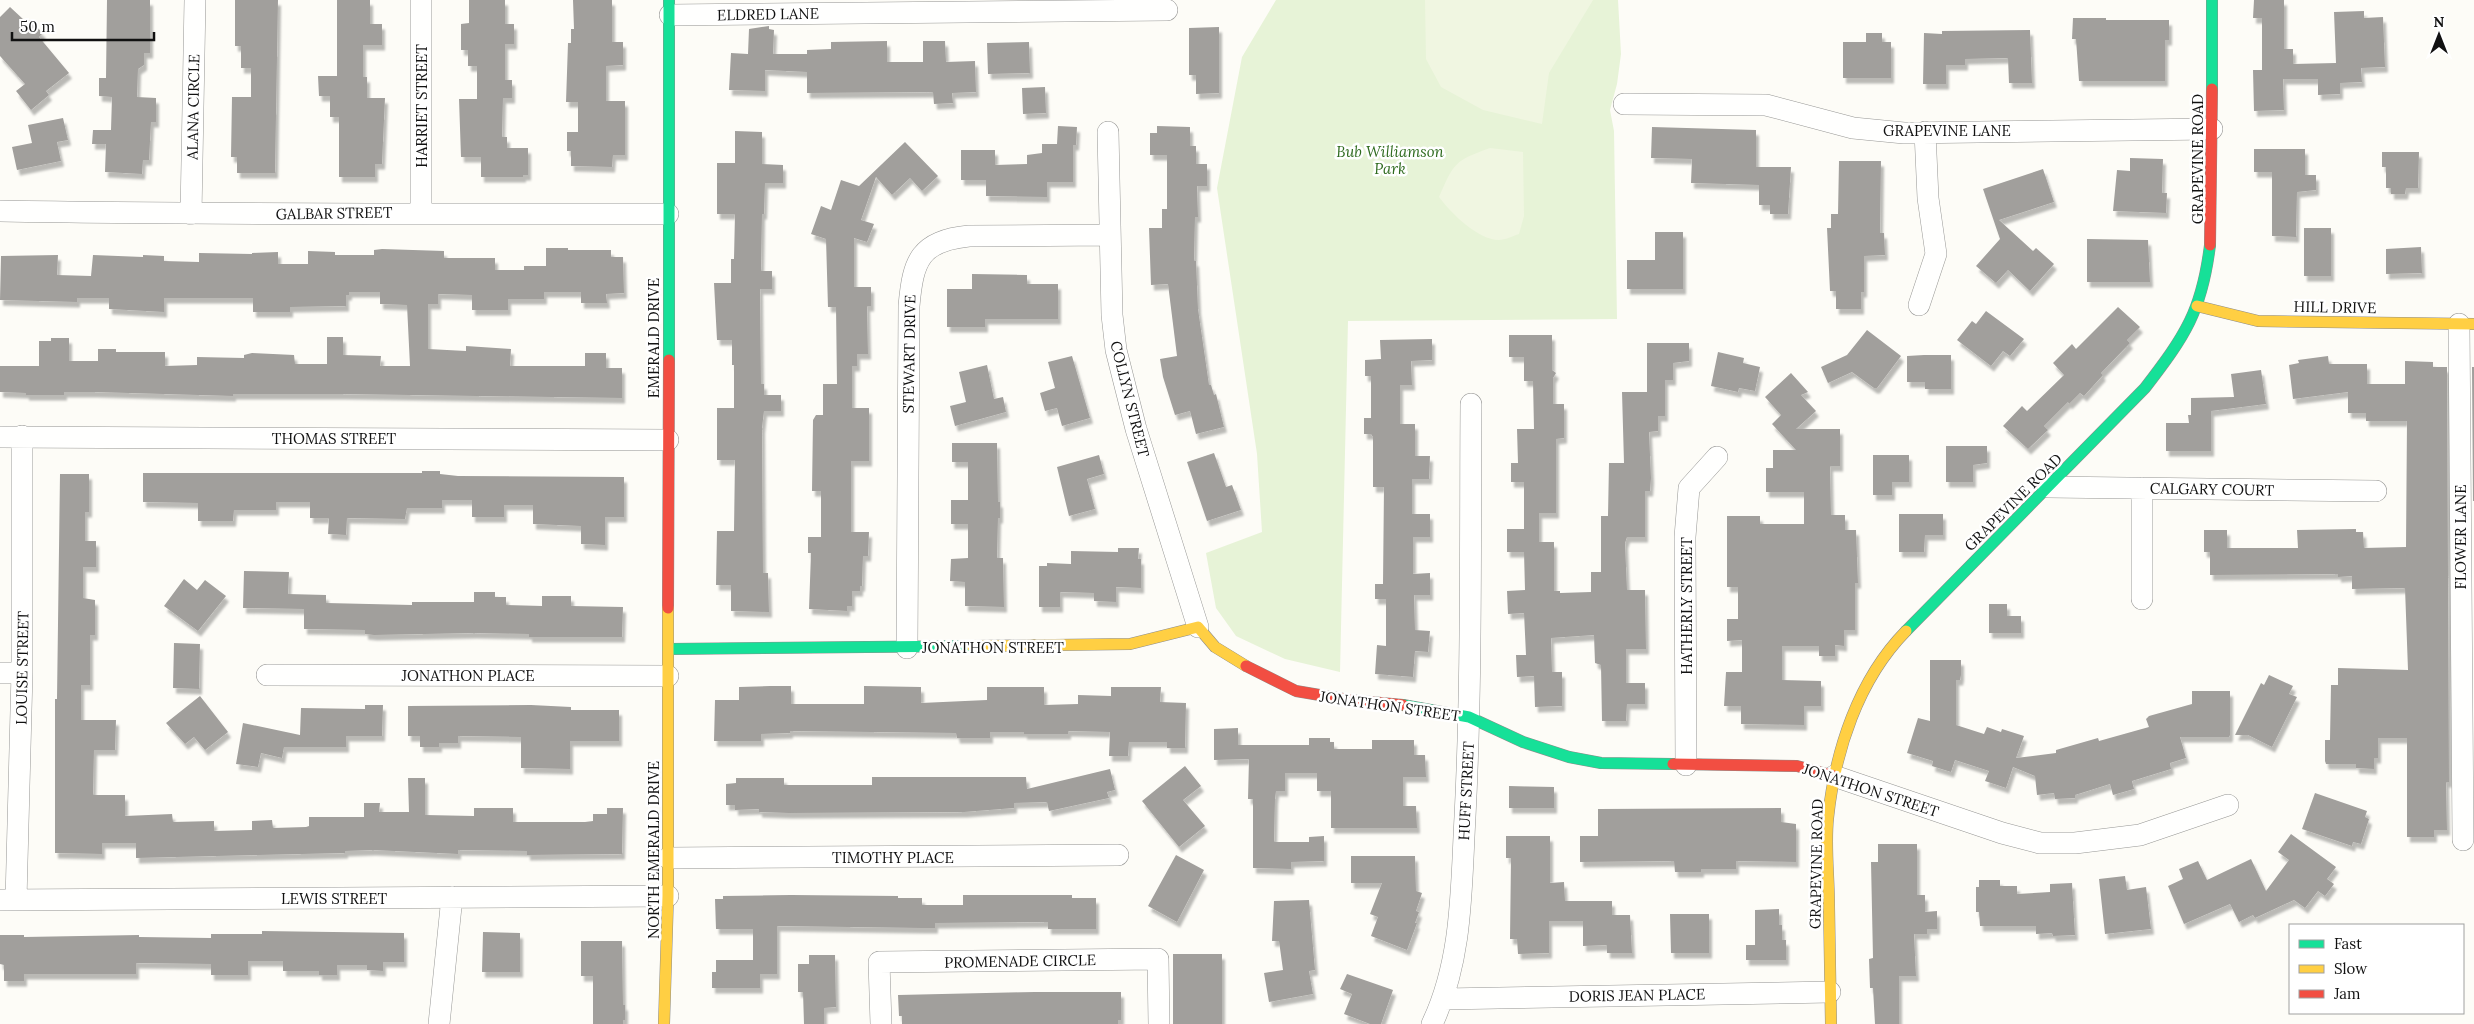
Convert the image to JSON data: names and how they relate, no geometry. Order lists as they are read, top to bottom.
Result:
{
  "streets": {
    "main road": [
      "GRAPEVINE ROAD",
      "HILL DRIVE",
      "EMERALD DRIVE",
      "JONATHON STREET",
      "NORTH EMERALD DRIVE"
    ],
    "street": [
      "ELDRED LANE",
      "HARRIET STREET",
      "ALANA CIRCLE",
      "GRAPEVINE LANE",
      "GALBAR STREET",
      "STEWART DRIVE",
      "COLLYN STREET",
      "THOMAS STREET",
      "CALGARY COURT",
      "FLOWER LANE",
      "HATHERLY STREET",
      "LOUISE STREET",
      "JONATHON PLACE",
      "HUFF STREET",
      "TIMOTHY PLACE",
      "LEWIS STREET",
      "PROMENADE CIRCLE",
      "DORIS JEAN PLACE"
    ]
  },
  "crossings": [
    ["ELDRED LANE", "EMERALD DRIVE"],
    ["HARRIET STREET", "GALBAR STREET"],
    ["ALANA CIRCLE", "GALBAR STREET"],
    ["GRAPEVINE LANE", "GRAPEVINE ROAD"],
    ["GRAPEVINE ROAD", "HILL DRIVE"],
    ["GRAPEVINE ROAD", "CALGARY COURT"],
    ["GRAPEVINE ROAD", "JONATHON STREET"],
    ["GRAPEVINE ROAD", "DORIS JEAN PLACE"],
    ["GALBAR STREET", "EMERALD DRIVE"],
    ["HILL DRIVE", "FLOWER LANE"],
    ["EMERALD DRIVE", "THOMAS STREET"],
    ["EMERALD DRIVE", "JONATHON STREET"],
    ["EMERALD DRIVE", "JONATHON PLACE"],
    ["EMERALD DRIVE", "NORTH EMERALD DRIVE"],
    ["STEWART DRIVE", "COLLYN STREET"],
    ["STEWART DRIVE", "JONATHON STREET"],
    ["COLLYN STREET", "JONATHON STREET"],
    ["THOMAS STREET", "LOUISE STREET"],
    ["HATHERLY STREET", "JONATHON STREET"],
    ["JONATHON STREET", "HUFF STREET"],
    ["LOUISE STREET", "LEWIS STREET"],
    ["JONATHON PLACE", "NORTH EMERALD DRIVE"],
    ["HUFF STREET", "DORIS JEAN PLACE"],
    ["NORTH EMERALD DRIVE", "TIMOTHY PLACE"],
    ["NORTH EMERALD DRIVE", "LEWIS STREET"]
  ],
  "parks": ["Bub Williamson Park"],
  "legend": ["Fast", "Slow", "Jam"],
  "scale_bar": "50 m",
  "north": "top"
}
